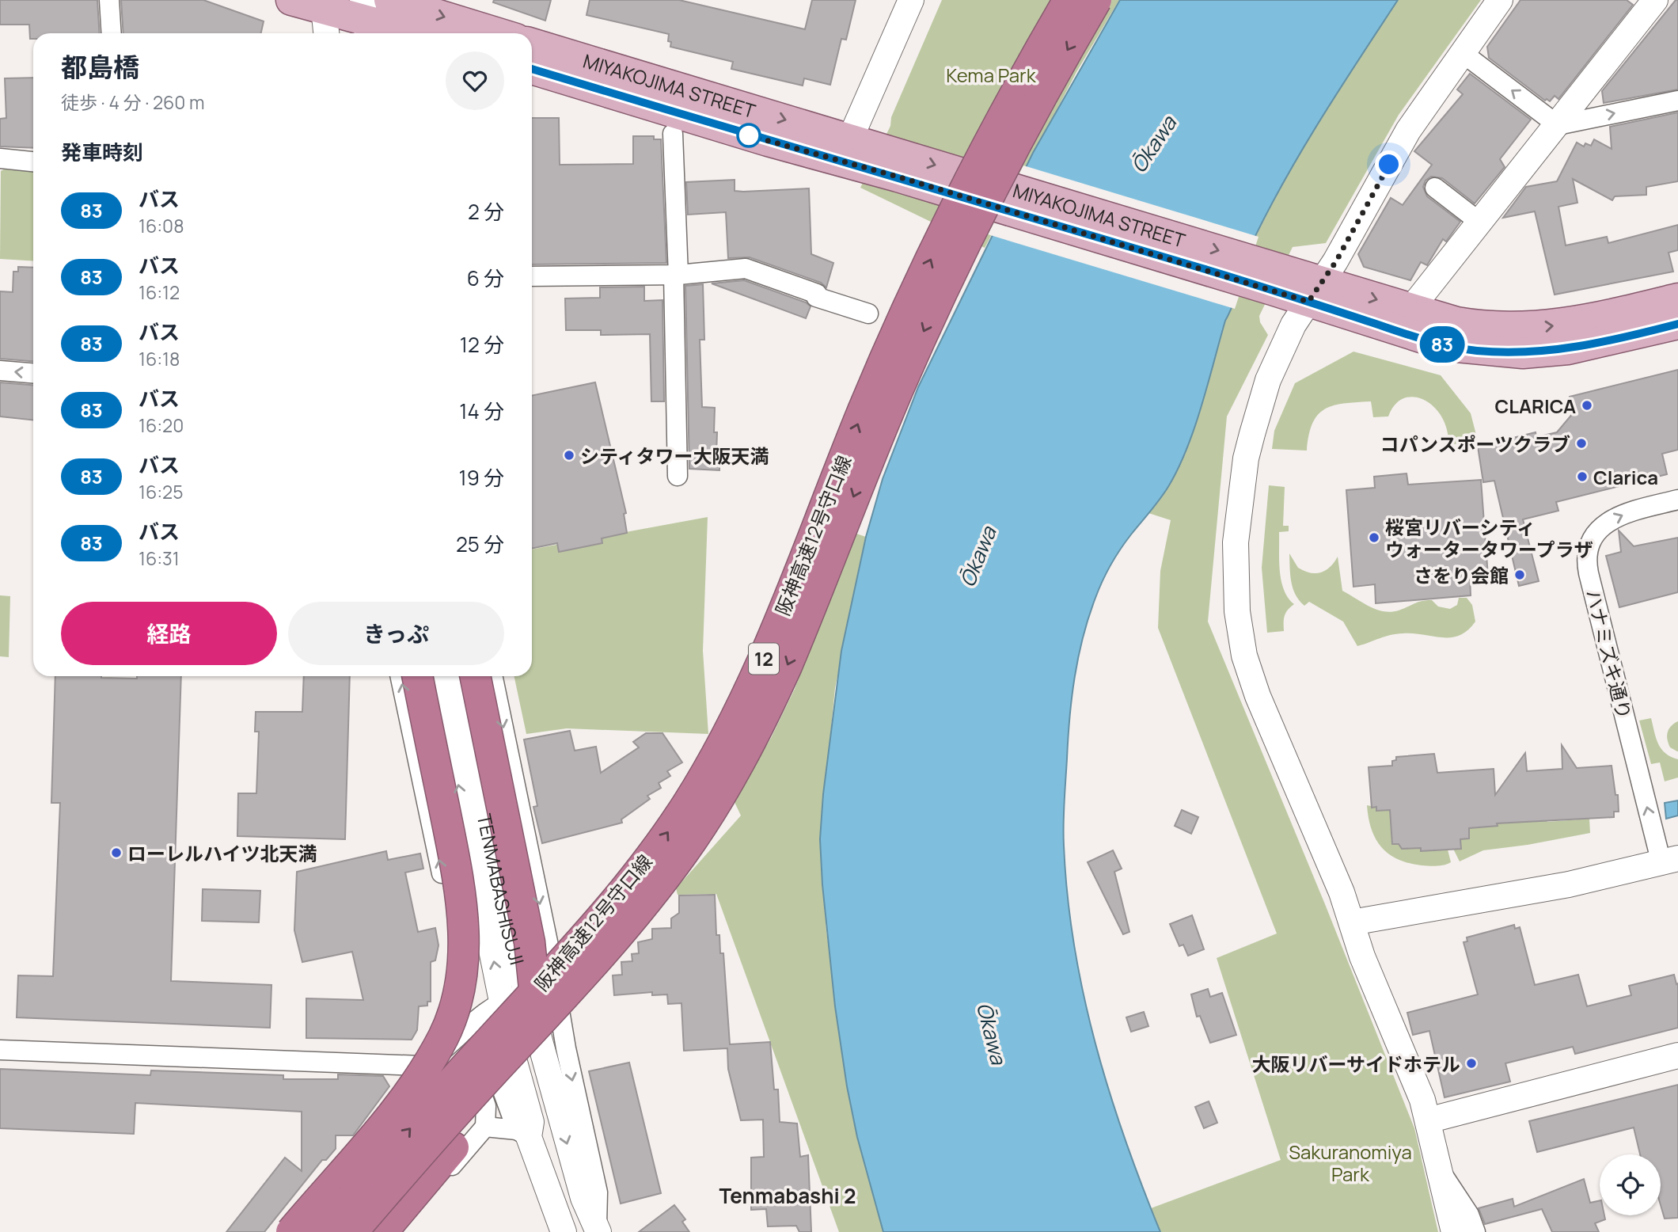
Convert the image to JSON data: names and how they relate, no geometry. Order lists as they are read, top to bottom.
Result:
{
  "streets": {
    "highway": ["阪神高速12号守口線", "12"],
    "main road": ["MIYAKOJIMA STREET"],
    "street": ["ハナミズキ通り", "TENMABASHISUJI"]
  },
  "one_way": ["ハナミズキ通り"],
  "districts": ["Tenmabashi 2"],
  "water": ["Ōkawa"],
  "parks": ["Kema Park", "Sakuranomiya Park"],
  "places": [
    "CLARICA",
    "コパンスポーツクラブ",
    "シティタワー大阪天満",
    "Clarica",
    "桜宮リバーシティ ウォータータワープラザ",
    "さをり会館",
    "ローレルハイツ北天満",
    "大阪リバーサイドホテル"
  ],
  "lines": ["bus line 83"],
  "page": {
    "on_map": "83",
    "heading": [
      ["都島橋", "徒歩 · 4 分 · 260 m"],
      "発車時刻"
    ],
    "list": [
      {
        "mark": "83",
        "name": "バス",
        "note": "16:08",
        "value": "2 分"
      },
      {
        "mark": "83",
        "name": "バス",
        "note": "16:12",
        "value": "6 分"
      },
      {
        "mark": "83",
        "name": "バス",
        "note": "16:18",
        "value": "12 分"
      },
      {
        "mark": "83",
        "name": "バス",
        "note": "16:20",
        "value": "14 分"
      },
      {
        "mark": "83",
        "name": "バス",
        "note": "16:25",
        "value": "19 分"
      },
      {
        "mark": "83",
        "name": "バス",
        "note": "16:31",
        "value": "25 分"
      }
    ],
    "buttons": ["経路", "きっぷ"]
  }
}
